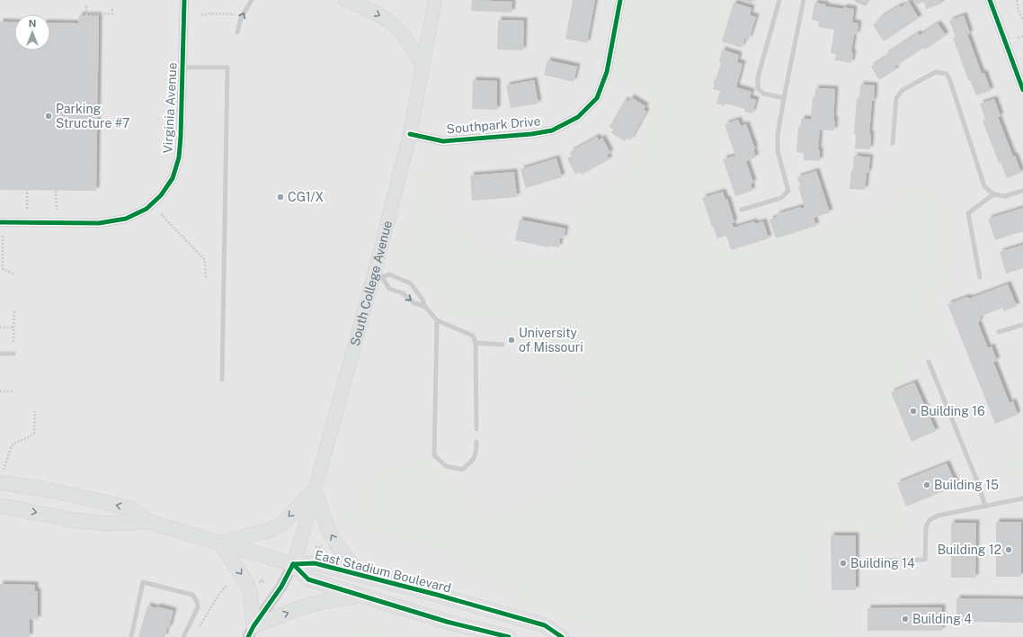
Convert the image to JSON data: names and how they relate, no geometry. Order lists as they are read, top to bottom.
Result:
{
  "streets": {
    "main road": ["South College Avenue", "East Stadium Boulevard"],
    "street": ["Virginia Avenue", "Southpark Drive"]
  },
  "crossings": [
    ["Southpark Drive", "South College Avenue"],
    ["South College Avenue", "East Stadium Boulevard"]
  ],
  "places": [
    "Parking Structure #7",
    "CG1/X",
    "University of Missouri",
    "Building 16",
    "Building 15",
    "Building 12",
    "Building 14",
    "Building 4"
  ],
  "north": "top"
}
